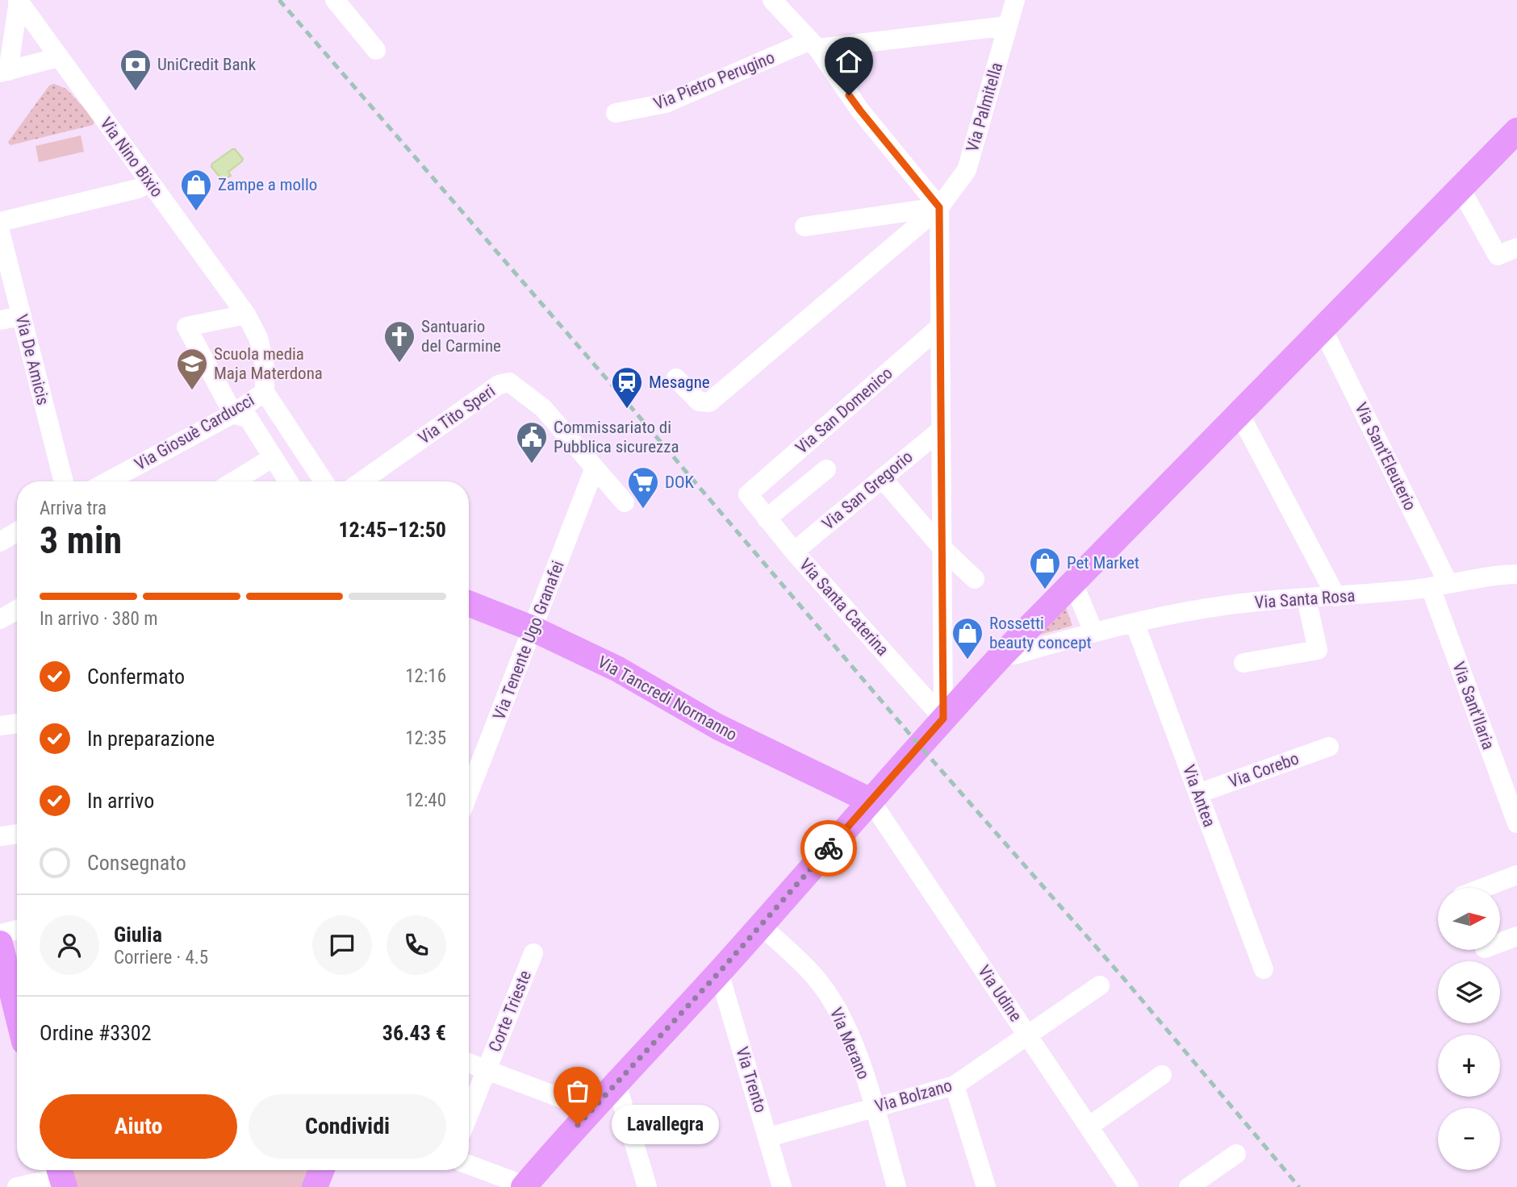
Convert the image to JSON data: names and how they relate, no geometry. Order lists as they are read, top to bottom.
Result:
{
  "streets": {
    "main road": ["Via Tancredi Normanno"],
    "street": [
      "Via Pietro Perugino",
      "Via Palmitella",
      "Via Nino Bixio",
      "Via De Amicis",
      "Via San Domenico",
      "Via Tito Speri",
      "Via Giosuè Carducci",
      "Via Sant'Eleuterio",
      "Via San Gregorio",
      "Via Santa Rosa",
      "Via Santa Caterina",
      "Via Tenente Ugo Granafei",
      "Via Sant'Ilaria",
      "Via Corebo",
      "Via Antea",
      "Via Udine",
      "Corte Trieste",
      "Via Merano",
      "Via Trento",
      "Via Bolzano"
    ]
  },
  "crossings": [
    ["Via Pietro Perugino", "Via Palmitella"],
    ["Via Nino Bixio", "Via Giosuè Carducci"],
    ["Via San Domenico", "Via Santa Caterina"],
    ["Via Tito Speri", "Via Tenente Ugo Granafei"],
    ["Via Sant'Eleuterio", "Via Santa Rosa"],
    ["Via Sant'Eleuterio", "Via Sant'Ilaria"],
    ["Via San Gregorio", "Via Santa Caterina"],
    ["Via Santa Rosa", "Via Sant'Ilaria"],
    ["Via Santa Rosa", "Via Antea"],
    ["Via Tenente Ugo Granafei", "Via Tancredi Normanno"],
    ["Via Tancredi Normanno", "Via Udine"],
    ["Via Corebo", "Via Antea"],
    ["Via Udine", "Via Bolzano"],
    ["Via Merano", "Via Bolzano"],
    ["Via Trento", "Via Bolzano"]
  ],
  "places": {
    "bank": ["UniCredit Bank"],
    "shop": ["Zampe a mollo", "Pet Market", "Rossetti beauty concept"],
    "church": ["Santuario del Carmine"],
    "school or university": ["Scuola media Maja Materdona"],
    "station": ["Mesagne"],
    "public building": ["Commissariato di Pubblica sicurezza"],
    "supermarket": ["DOK"],
    "other": ["Lavallegra"]
  },
  "north": "right",
  "page": {
    "heading": ["3 min", "Arriva tra", "12:45–12:50"],
    "panel": [
      "Giulia",
      "Corriere · 4.5",
      "Ordine #3302",
      "36.43 €"
    ],
    "bar": "In arrivo · 380 m",
    "list": [
      ["Confermato", "12:16"],
      ["In preparazione", "12:35"],
      ["In arrivo", "12:40"],
      "Consegnato"
    ],
    "map_buttons": ["+", "−"],
    "buttons": ["Aiuto", "Condividi"],
    "bubble": "Lavallegra"
  }
}
